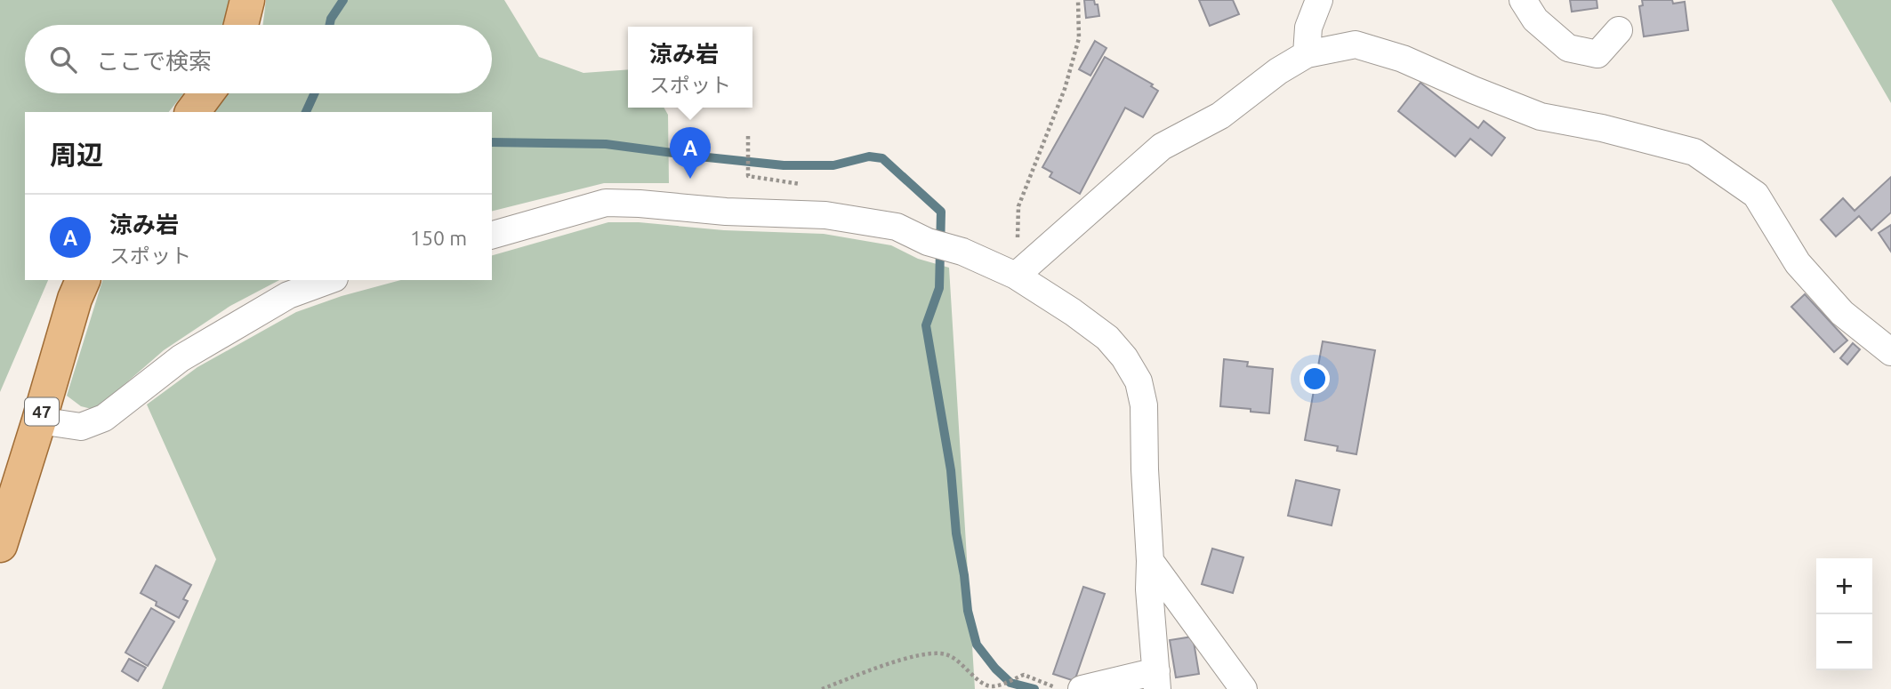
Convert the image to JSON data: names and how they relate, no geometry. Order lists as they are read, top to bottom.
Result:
{
  "streets": {
    "main road": ["47"]
  },
  "page": {
    "search": "ここで検索",
    "popup": ["涼み岩", "スポット"],
    "heading": "周辺",
    "pins": "A",
    "list": [
      {
        "mark": "A",
        "name": "涼み岩",
        "note": "スポット",
        "value": "150 m"
      }
    ],
    "map_buttons": ["+", "−"]
  }
}
